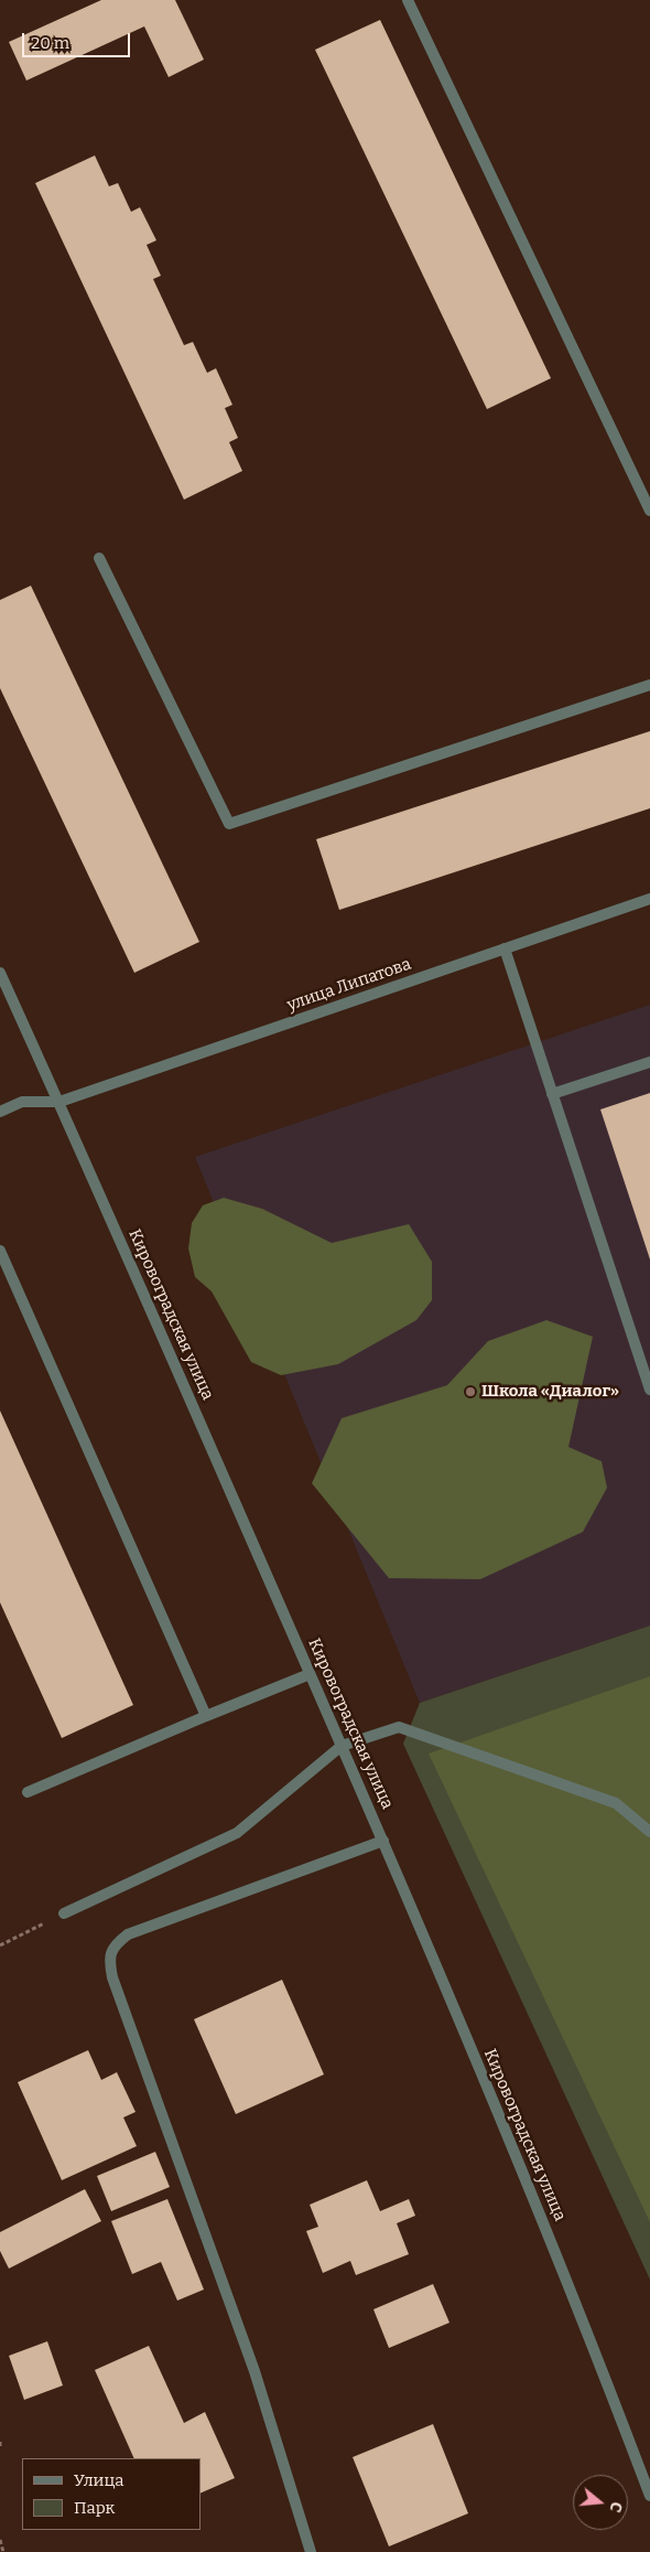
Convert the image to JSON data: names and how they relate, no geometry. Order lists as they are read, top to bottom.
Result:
{
  "streets": {
    "street": ["улица Липатова", "Кировоградская улица"]
  },
  "crossings": [
    ["улица Липатова", "Кировоградская улица"]
  ],
  "places": ["Школа «Диалог»"],
  "legend": ["Улица", "Парк"],
  "scale_bar": "20 m",
  "north": "right"
}
